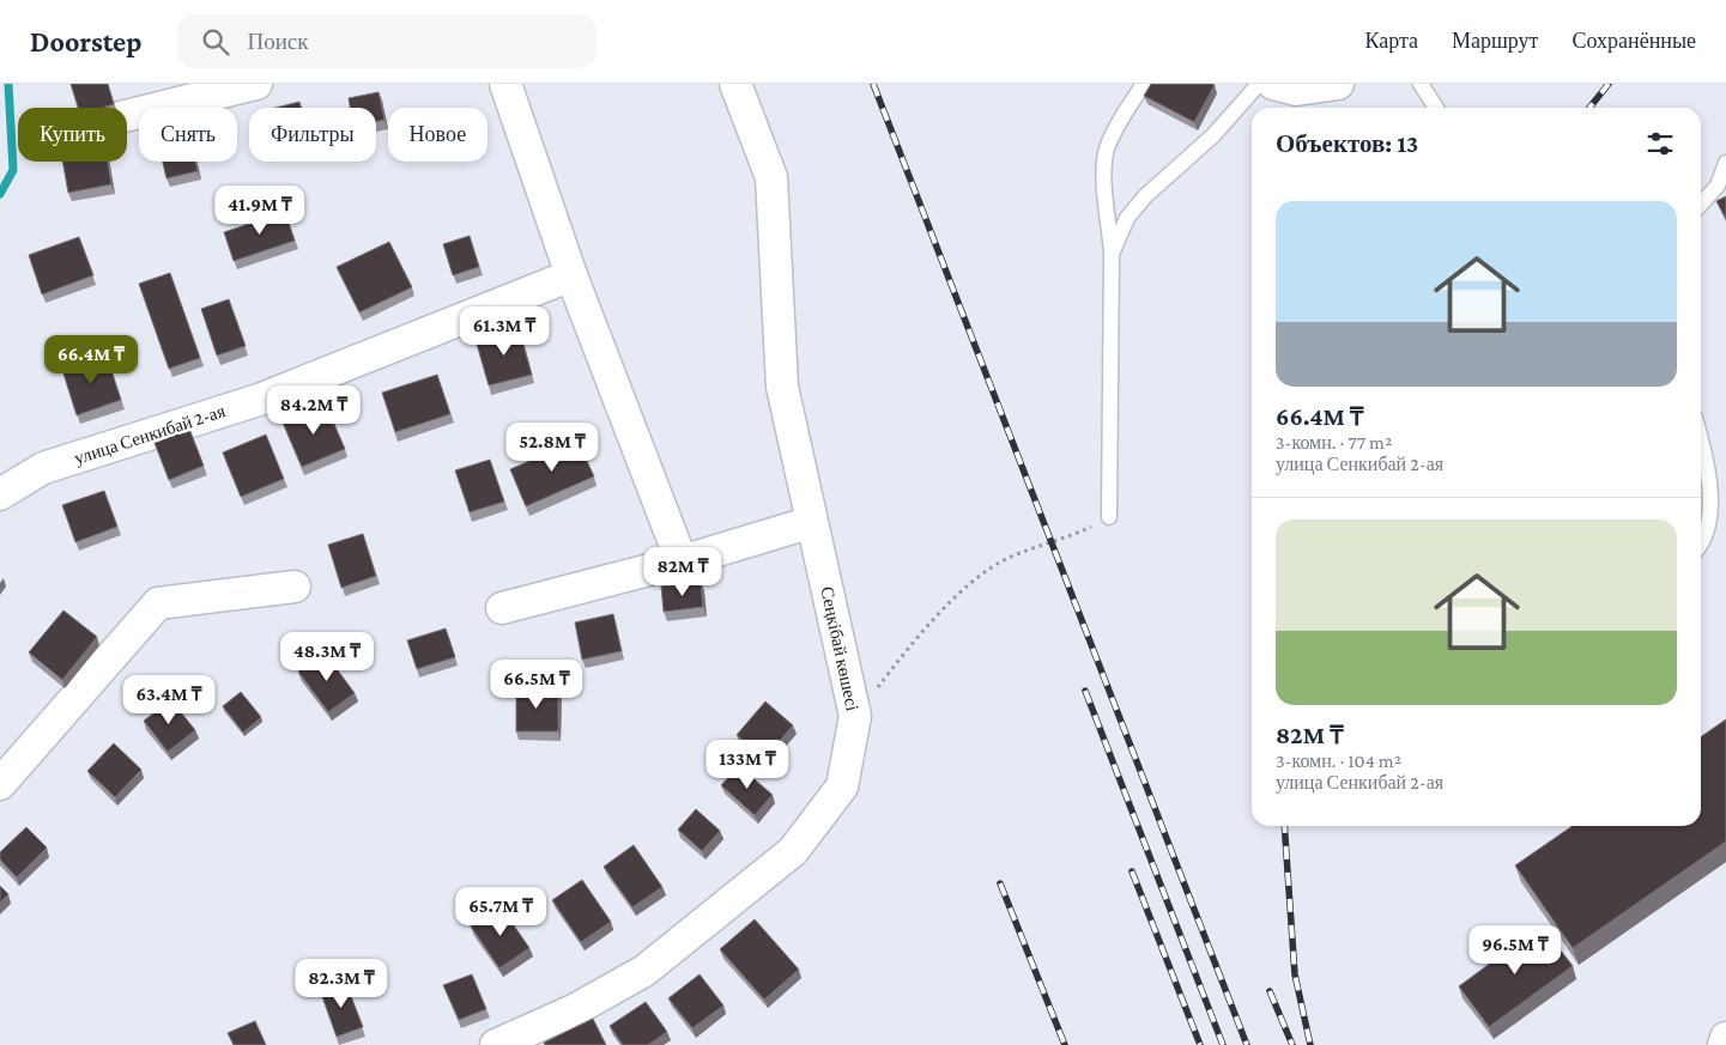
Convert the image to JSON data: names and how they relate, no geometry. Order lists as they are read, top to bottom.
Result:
{
  "streets": {
    "street": ["улица Сенкибай 2-ая", "Сеңкібай көшесі"]
  },
  "page": {
    "header": "Doorstep",
    "search": "Поиск",
    "nav": ["Карта", "Маршрут", "Сохранённые"],
    "chip": [
      "Купить",
      "Снять",
      "Фильтры",
      "Новое"
    ],
    "heading": "Объектов: 13",
    "list": [
      {
        "name": "66.4M ₸",
        "note": "3-комн. · 77 m² · улица Сенкибай 2-ая"
      },
      {
        "name": "82M ₸",
        "note": "3-комн. · 104 m² · улица Сенкибай 2-ая"
      }
    ],
    "price": [
      "41.9M ₸",
      "61.3M ₸",
      "66.4M ₸",
      "84.2M ₸",
      "52.8M ₸",
      "82M ₸",
      "48.3M ₸",
      "66.5M ₸",
      "63.4M ₸",
      "133M ₸",
      "65.7M ₸",
      "96.5M ₸",
      "82.3M ₸"
    ]
  }
}
